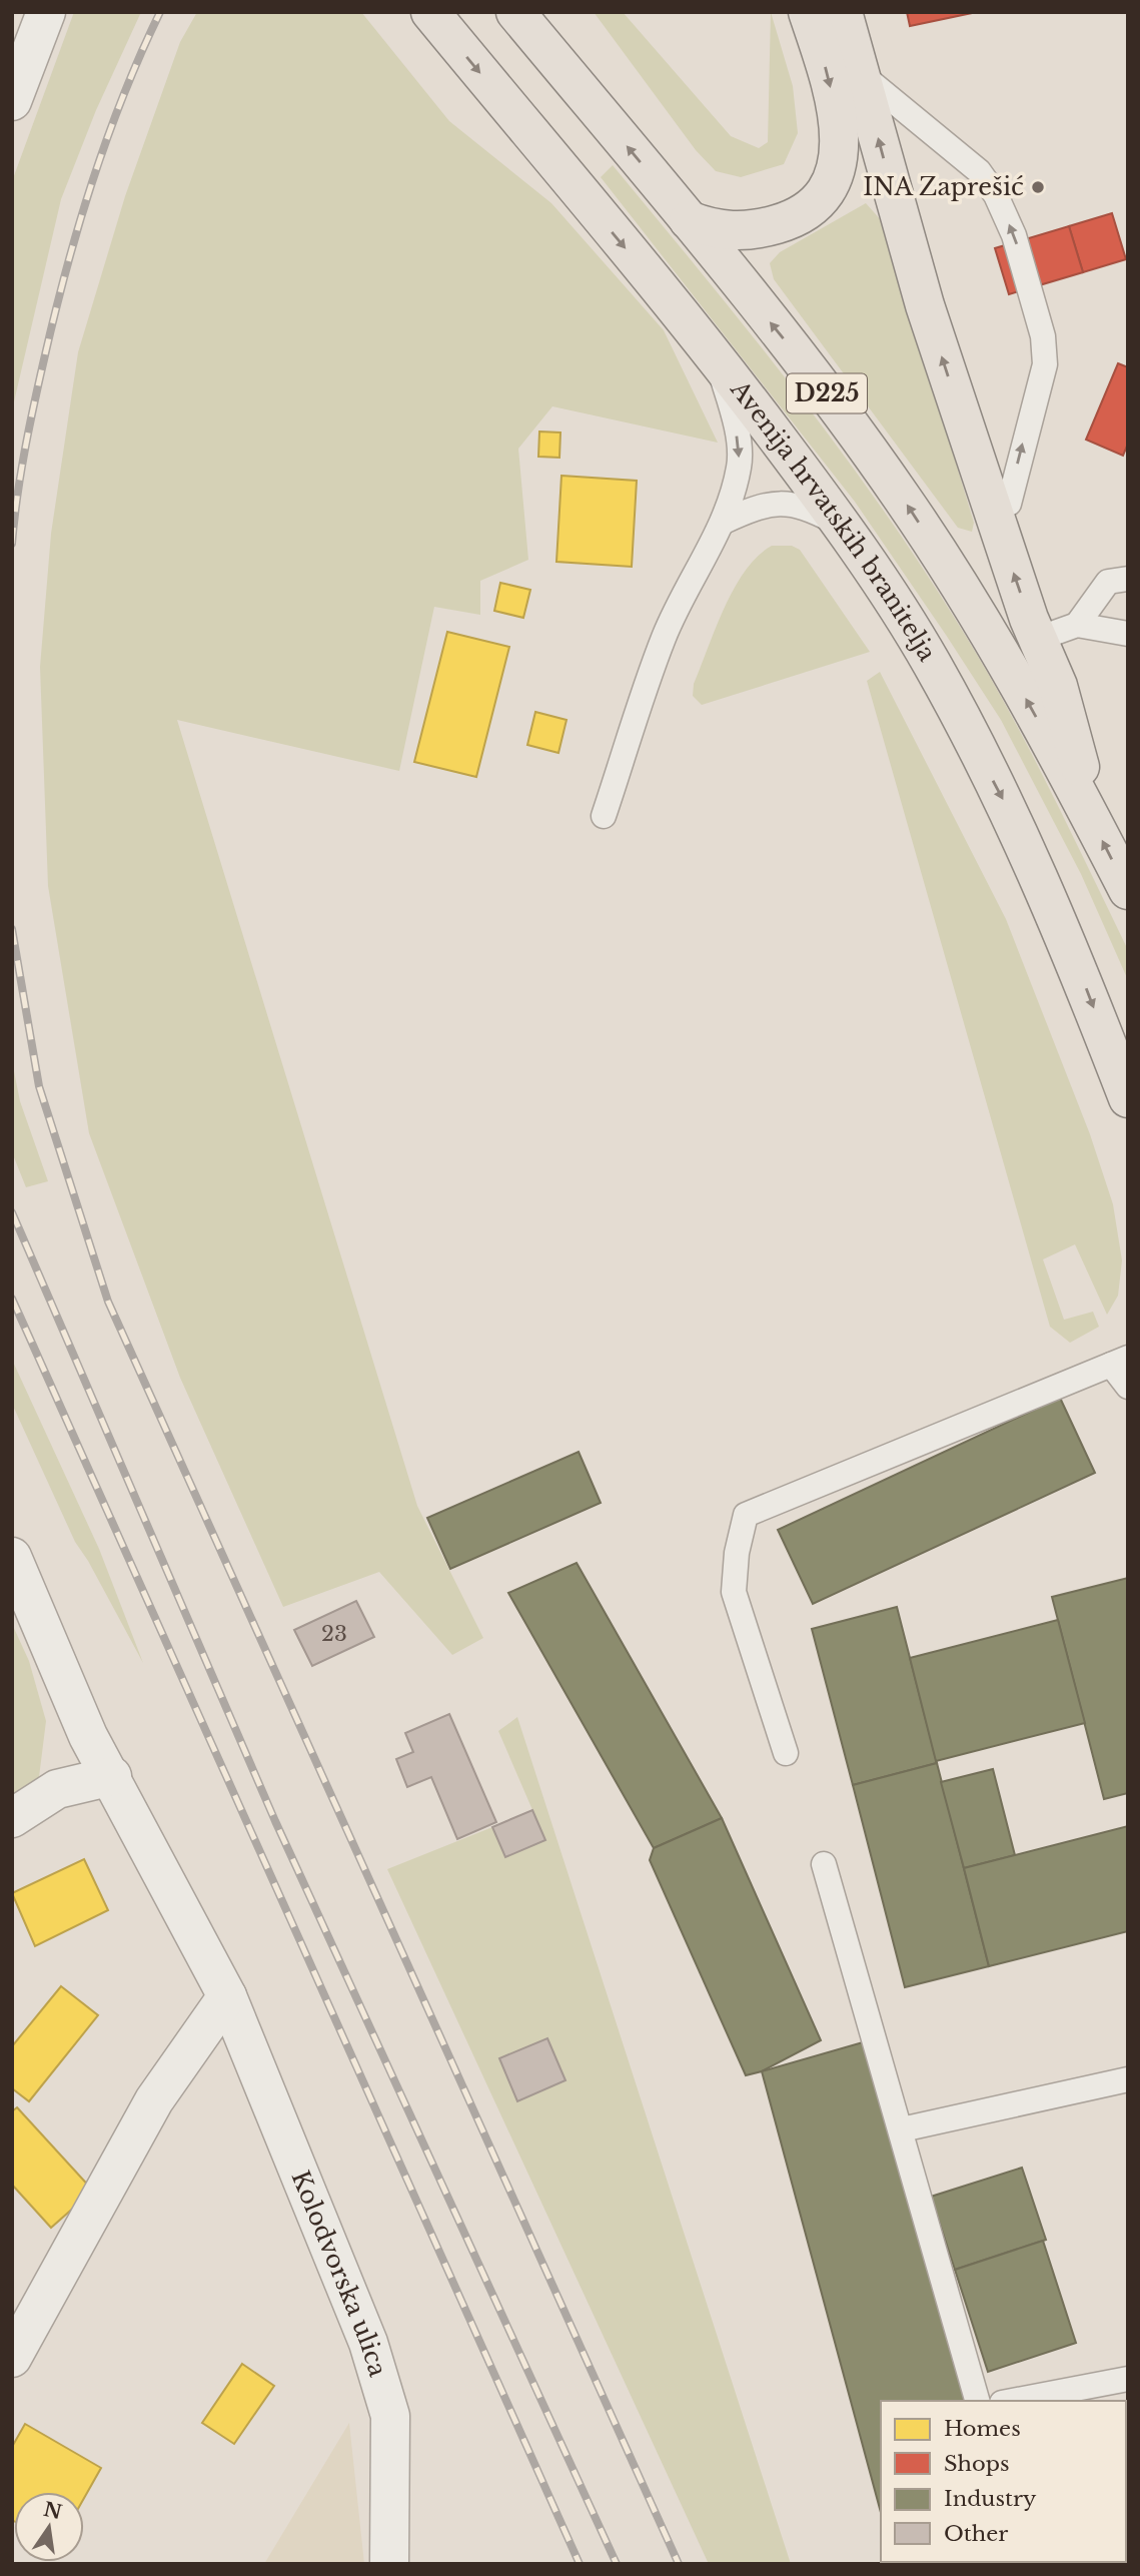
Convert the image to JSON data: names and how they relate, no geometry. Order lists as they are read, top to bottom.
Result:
{
  "streets": {
    "main road": ["D225", "Avenija hrvatskih branitelja"],
    "street": ["Kolodvorska ulica"]
  },
  "places": ["INA Zaprešić"],
  "house_numbers": ["23"],
  "legend": [
    "Homes",
    "Shops",
    "Industry",
    "Other"
  ],
  "north": "top"
}
